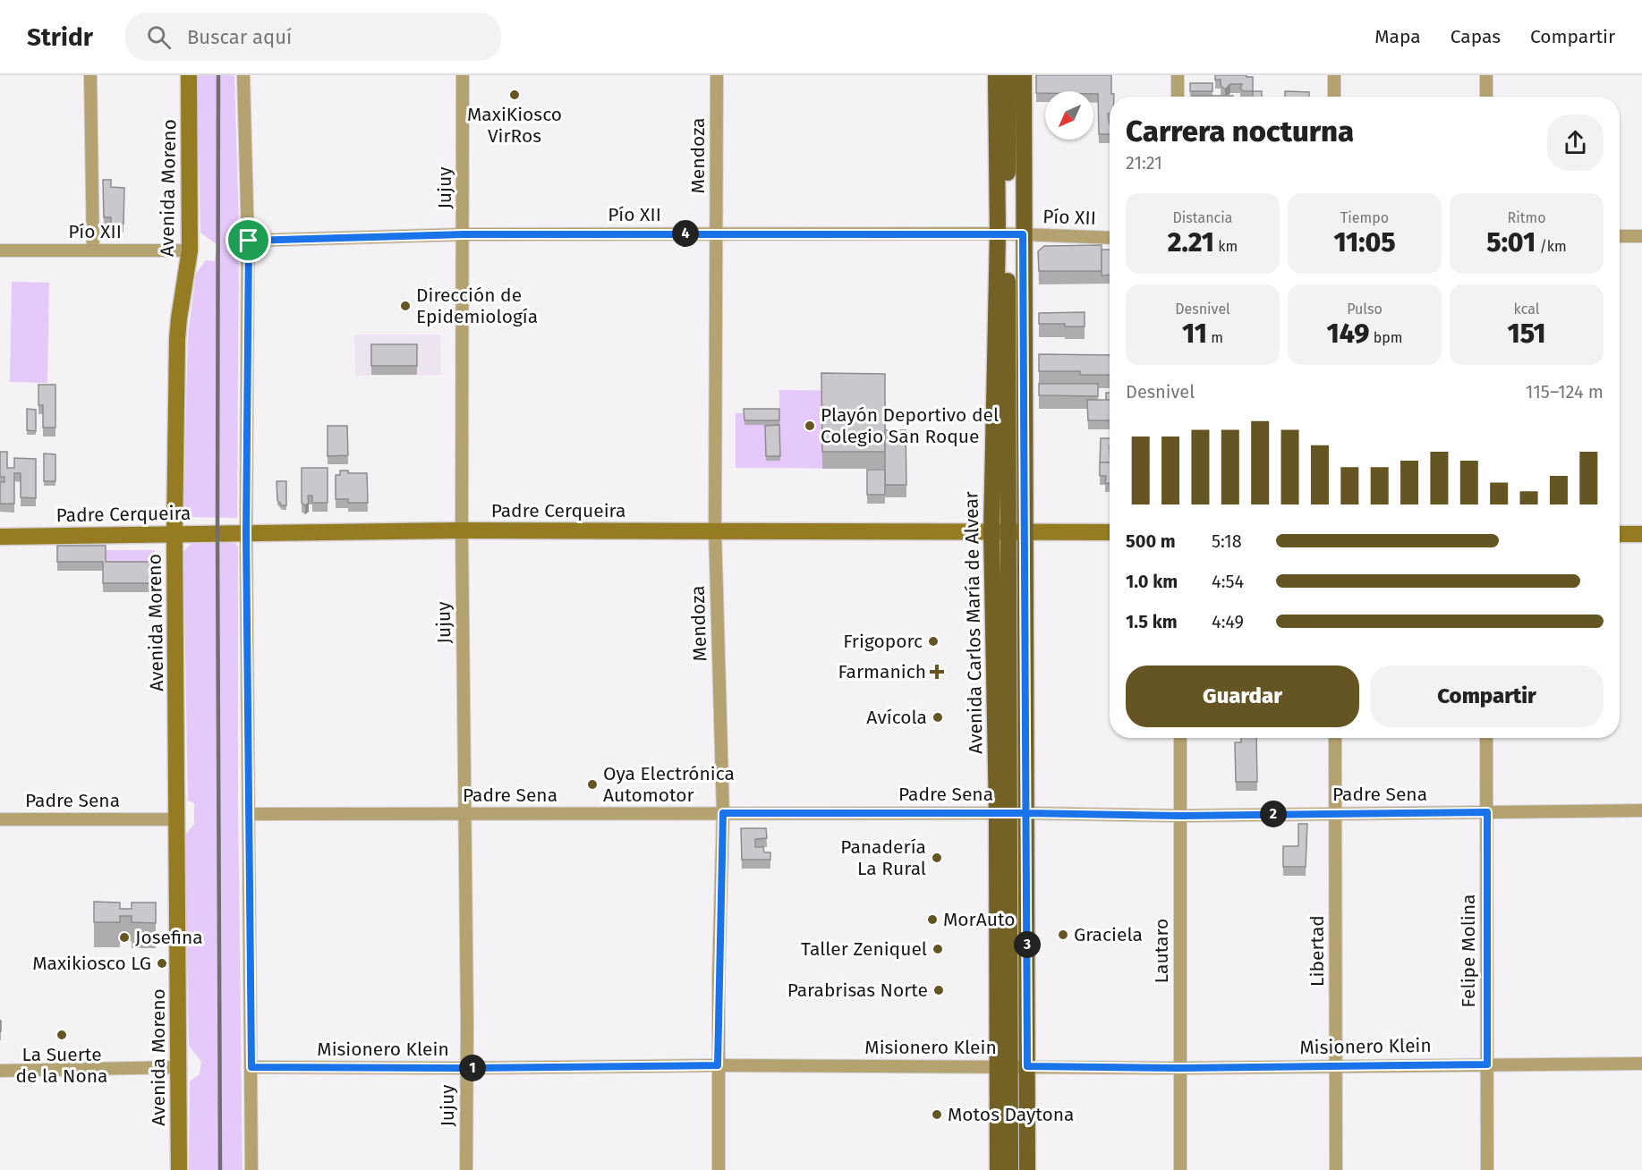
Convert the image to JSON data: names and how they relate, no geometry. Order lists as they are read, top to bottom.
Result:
{
  "streets": {
    "main road": ["Avenida Carlos María de Alvear"],
    "street": [
      "Mendoza",
      "Avenida Moreno",
      "Jujuy",
      "Pío XII",
      "Padre Cerqueira",
      "Padre Sena",
      "Lautaro",
      "Libertad",
      "Felipe Molina",
      "Misionero Klein"
    ]
  },
  "crossings": [
    ["Mendoza", "Pío XII"],
    ["Mendoza", "Padre Cerqueira"],
    ["Mendoza", "Padre Sena"],
    ["Mendoza", "Misionero Klein"],
    ["Avenida Moreno", "Pío XII"],
    ["Avenida Moreno", "Padre Cerqueira"],
    ["Avenida Moreno", "Padre Sena"],
    ["Jujuy", "Pío XII"],
    ["Jujuy", "Padre Cerqueira"],
    ["Jujuy", "Padre Sena"],
    ["Jujuy", "Misionero Klein"],
    ["Pío XII", "Avenida Carlos María de Alvear"],
    ["Padre Cerqueira", "Avenida Carlos María de Alvear"],
    ["Avenida Carlos María de Alvear", "Padre Sena"],
    ["Avenida Carlos María de Alvear", "Misionero Klein"],
    ["Padre Sena", "Lautaro"],
    ["Padre Sena", "Libertad"],
    ["Padre Sena", "Felipe Molina"],
    ["Lautaro", "Misionero Klein"],
    ["Libertad", "Misionero Klein"],
    ["Felipe Molina", "Misionero Klein"]
  ],
  "places": {
    "other": [
      "MaxiKiosco VirRos",
      "Dirección de Epidemiología",
      "Playón Deportivo del Colegio San Roque",
      "Frigoporc",
      "Avícola",
      "Oya Electrónica Automotor",
      "Panadería La Rural",
      "MorAuto",
      "Graciela",
      "Josefina",
      "Taller Zeniquel",
      "Maxikiosco LG",
      "Parabrisas Norte",
      "La Suerte de la Nona",
      "Motos Daytona"
    ],
    "health": ["Farmanich"]
  },
  "north": "bottom left",
  "page": {
    "header": "Stridr",
    "search": "Buscar aquí",
    "nav": ["Mapa", "Capas", "Compartir"],
    "heading": ["Carrera nocturna", "21:21"],
    "stats": [
      ["Distancia", "2.21 km"],
      ["Tiempo", "11:05"],
      ["Ritmo", "5:01 /km"],
      ["Desnivel", "11 m"],
      ["Pulso", "149 bpm"],
      ["kcal", "151"]
    ],
    "pins": [
      "4",
      "2",
      "3",
      "1"
    ],
    "chart": ["Desnivel", "115–124 m"],
    "list": [
      {
        "name": "500 m",
        "note": "5:18"
      },
      {
        "name": "1.0 km",
        "note": "4:54"
      },
      {
        "name": "1.5 km",
        "note": "4:49"
      }
    ],
    "buttons": ["Guardar", "Compartir"]
  }
}
